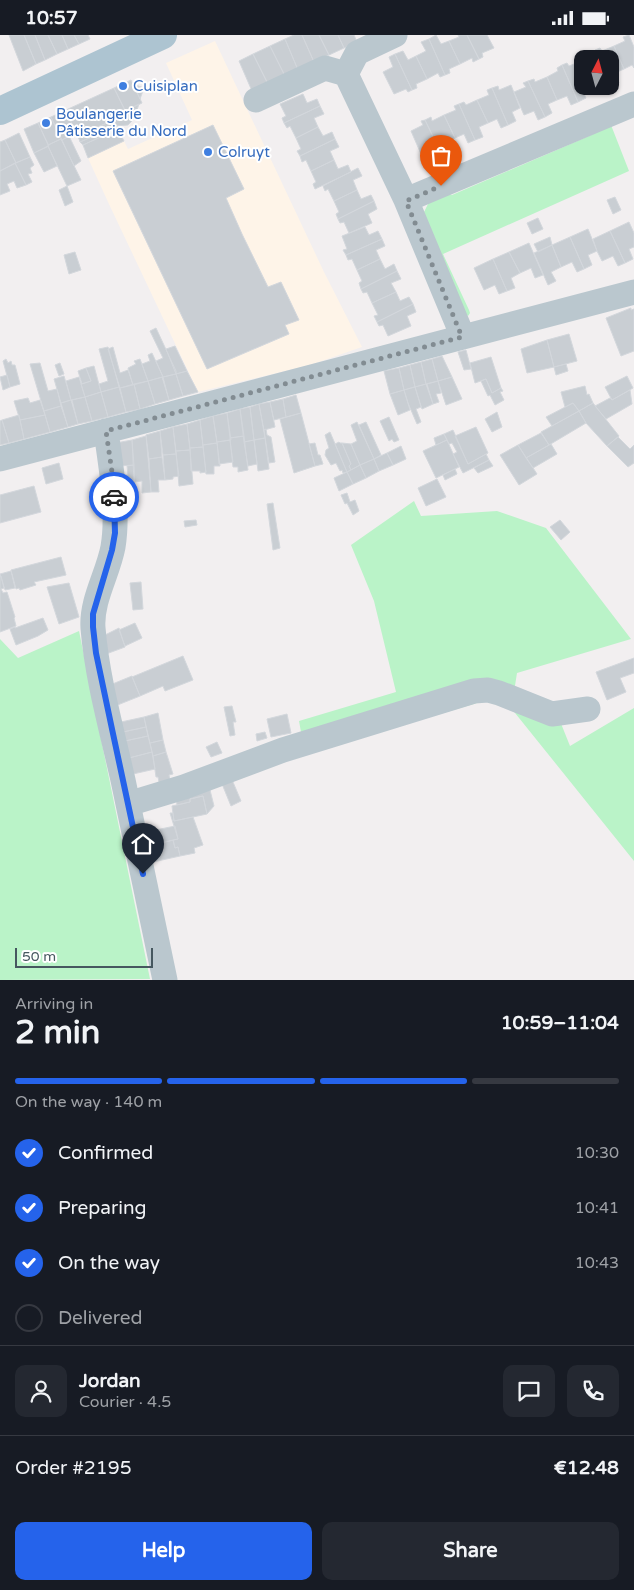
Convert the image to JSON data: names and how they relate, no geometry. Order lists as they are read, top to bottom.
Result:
{
  "places": ["Cuisiplan", "Boulangerie Pâtisserie du Nord", "Colruyt"],
  "scale_bar": "50 m",
  "north": "top",
  "page": {
    "status": "10:57",
    "scale": "50 m",
    "heading": ["2 min", "Arriving in", "10:59–11:04"],
    "panel": [
      "Jordan",
      "Courier · 4.5",
      "Order #2195",
      "€12.48"
    ],
    "bar": "On the way · 140 m",
    "list": [
      ["Confirmed", "10:30"],
      ["Preparing", "10:41"],
      ["On the way", "10:43"],
      "Delivered"
    ],
    "buttons": ["Help", "Share"]
  }
}
